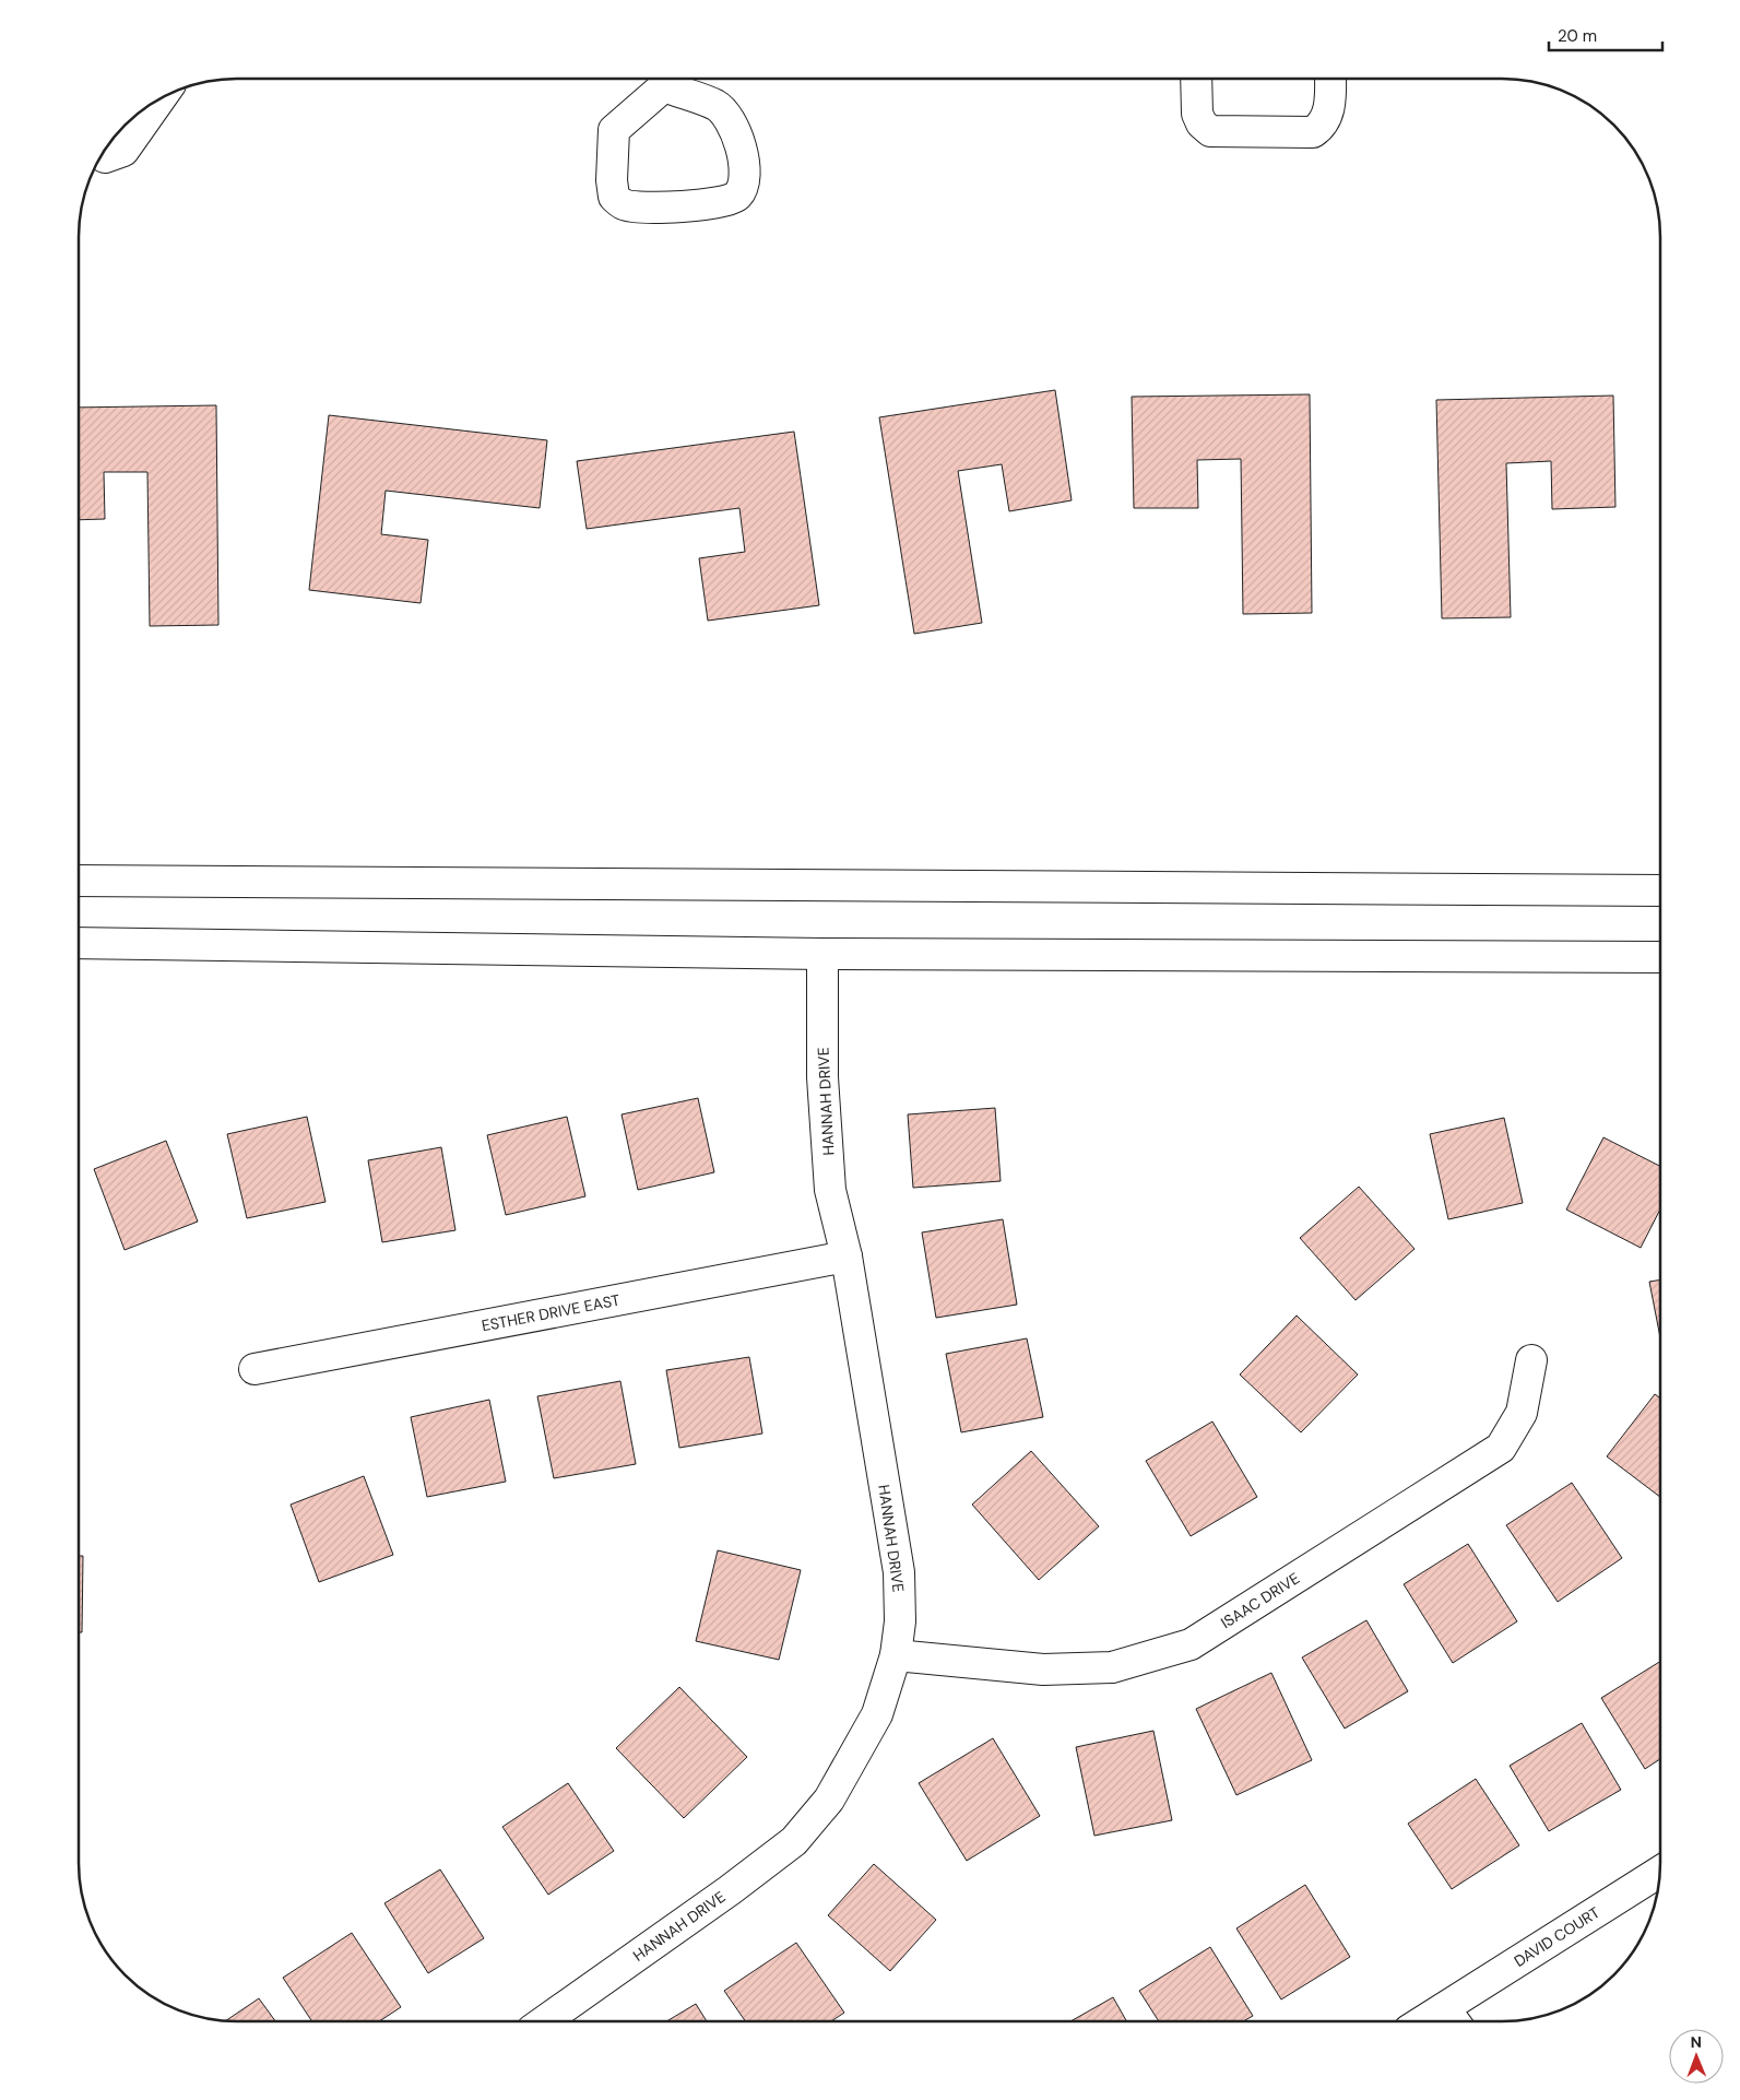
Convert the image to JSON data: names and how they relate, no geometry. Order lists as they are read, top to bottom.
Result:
{
  "streets": {
    "street": [
      "HANNAH DRIVE",
      "ESTHER DRIVE EAST",
      "ISAAC DRIVE",
      "DAVID COURT"
    ]
  },
  "crossings": [
    ["HANNAH DRIVE", "ESTHER DRIVE EAST"],
    ["HANNAH DRIVE", "ISAAC DRIVE"]
  ],
  "scale_bar": "20 m",
  "north": "top"
}
